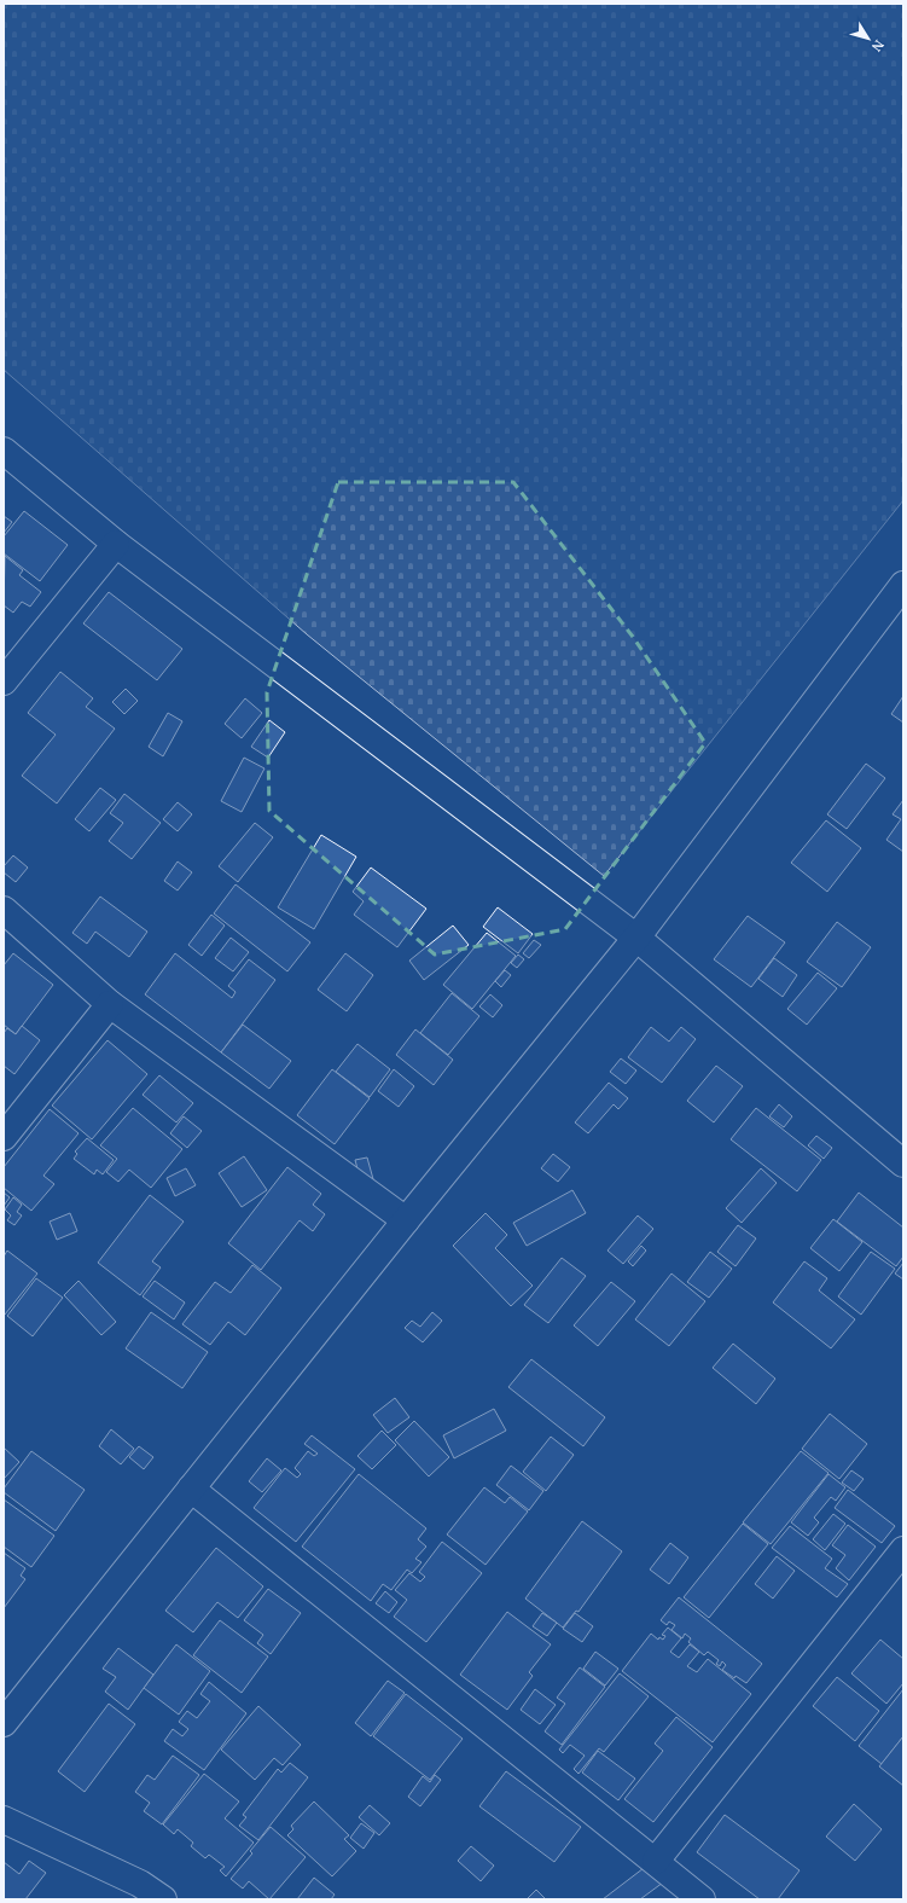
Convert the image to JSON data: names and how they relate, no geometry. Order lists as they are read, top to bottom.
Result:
{
  "north": "bottom right"
}
